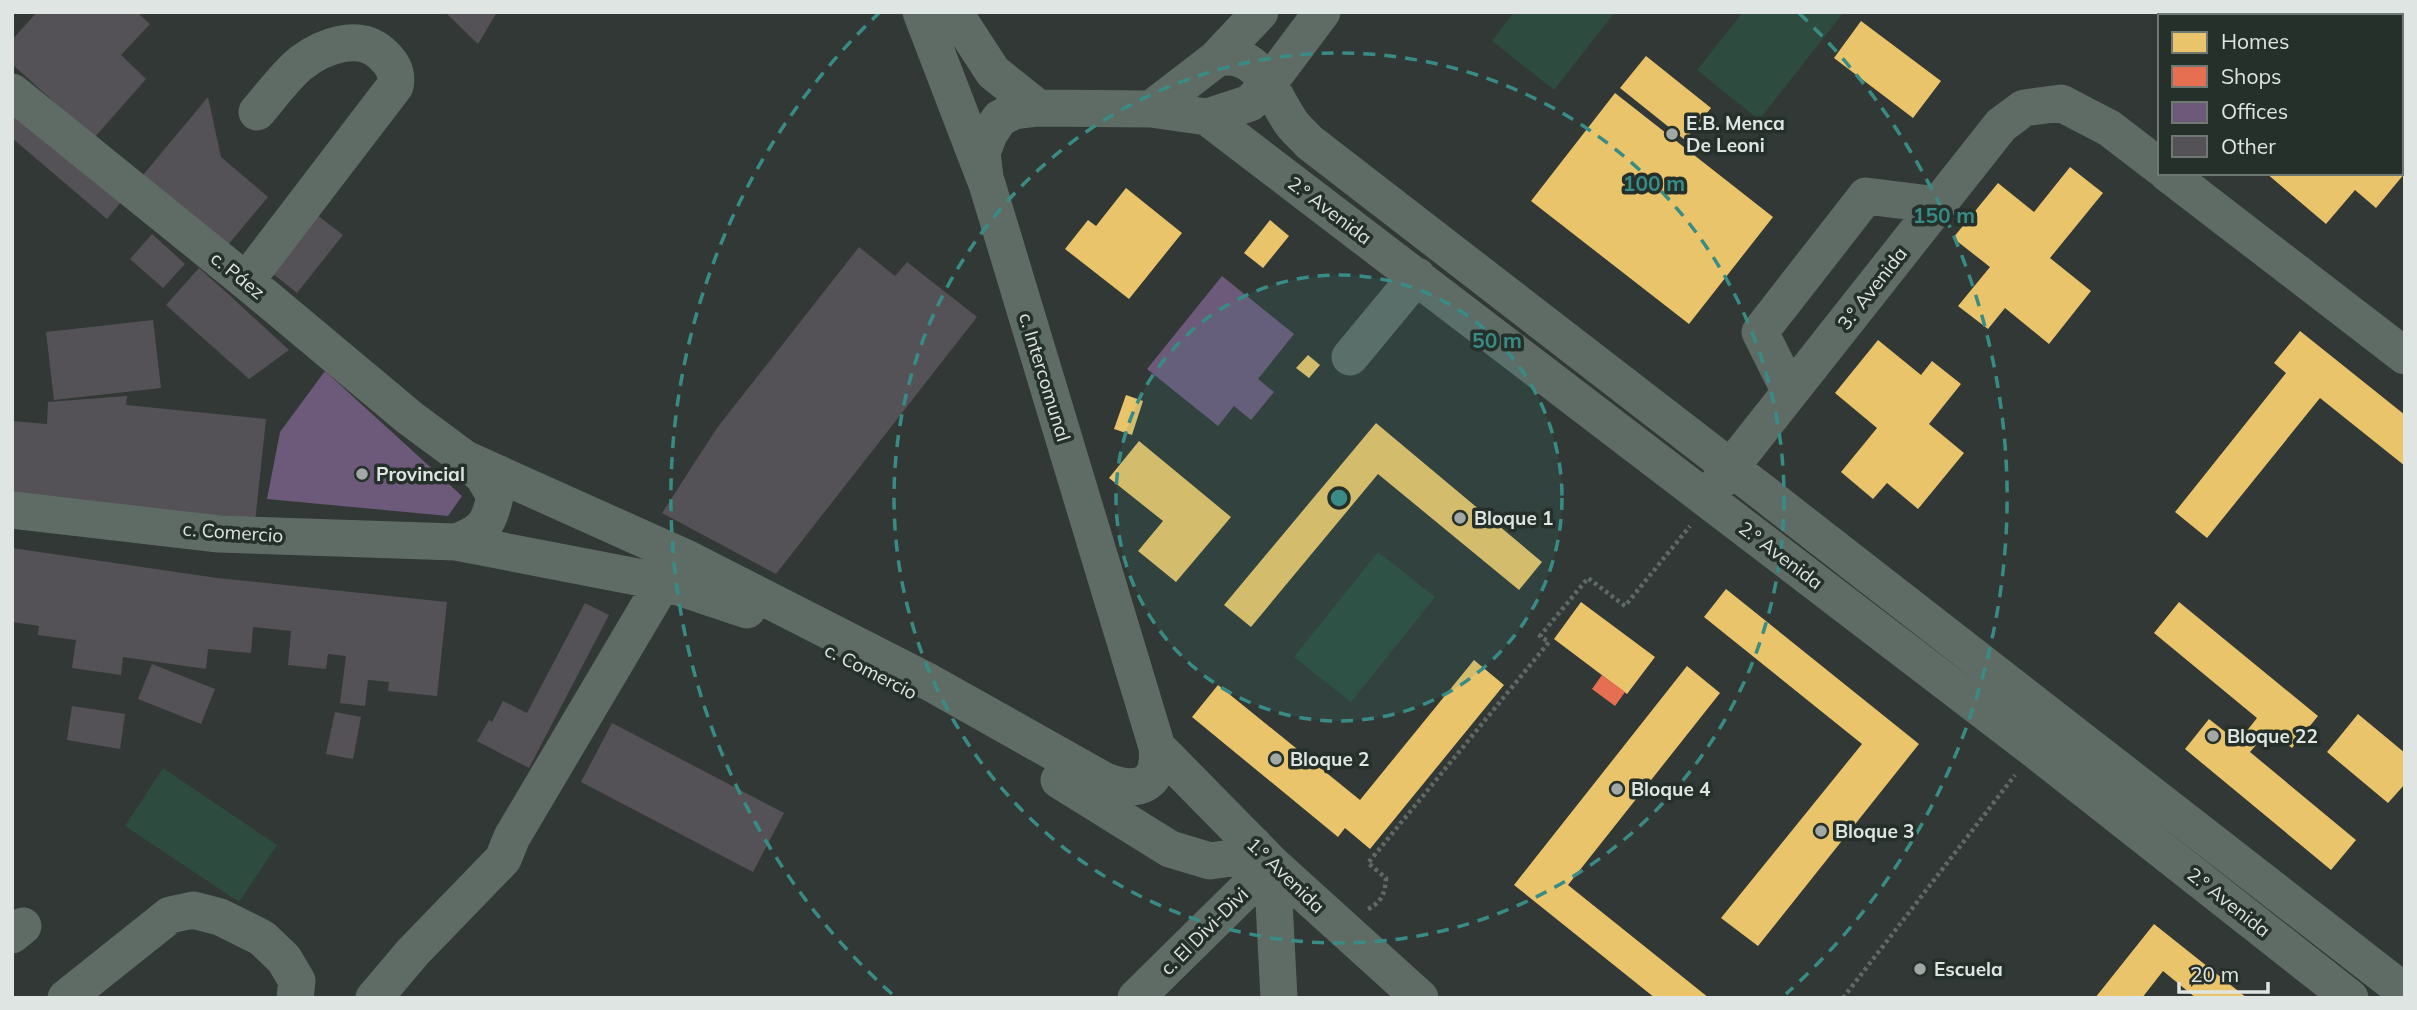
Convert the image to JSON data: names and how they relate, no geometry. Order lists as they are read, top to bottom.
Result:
{
  "streets": {
    "street": [
      "2.° Avenida",
      "c. Páez",
      "3.° Avenida",
      "c. Intercomunal",
      "c. Comercio",
      "1.° Avenida",
      "c. El Divi-Divi"
    ]
  },
  "crossings": [
    ["2.° Avenida", "3.° Avenida"],
    ["2.° Avenida", "c. Intercomunal"],
    ["c. Intercomunal", "1.° Avenida"],
    ["c. Comercio", "1.° Avenida"],
    ["c. Comercio", "c. El Divi-Divi"],
    ["1.° Avenida", "c. El Divi-Divi"]
  ],
  "places": [
    "E.B. Menca De Leoni",
    "Provincial",
    "Bloque 1",
    "Bloque 22",
    "Bloque 2",
    "Bloque 4",
    "Bloque 3",
    "Escuela"
  ],
  "legend": [
    "Homes",
    "Shops",
    "Offices",
    "Other"
  ],
  "scale_bar": "20 m",
  "rings": ["100 m", "150 m", "50 m"]
}
